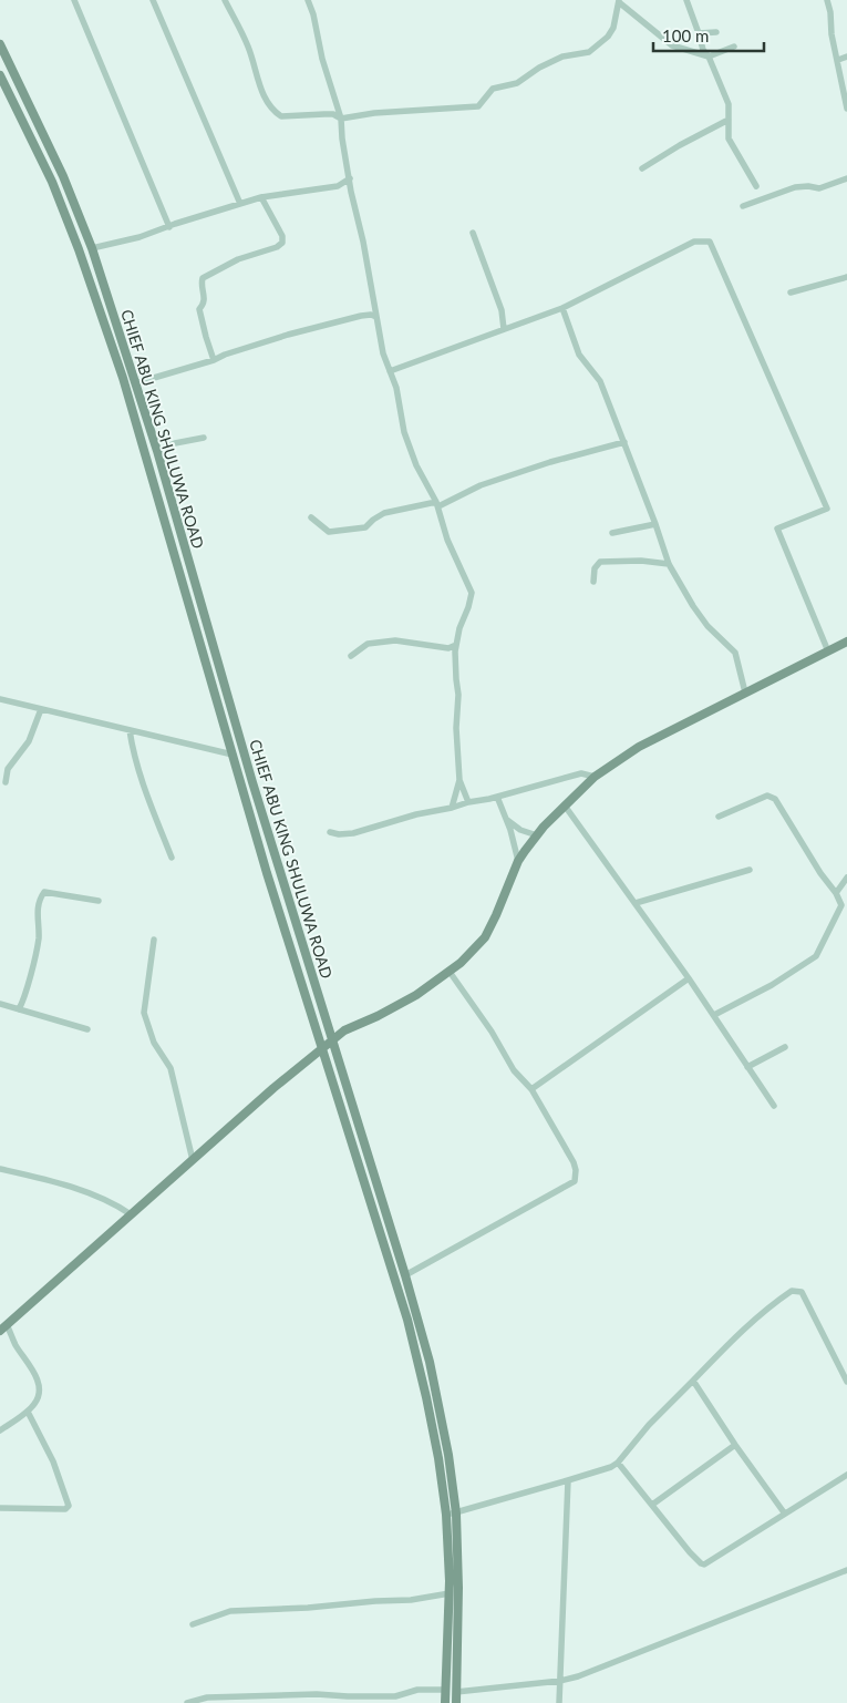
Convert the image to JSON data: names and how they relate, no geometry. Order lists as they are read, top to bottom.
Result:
{
  "streets": {
    "street": ["CHIEF ABU KING SHULUWA ROAD"]
  },
  "scale_bar": "100 m"
}
